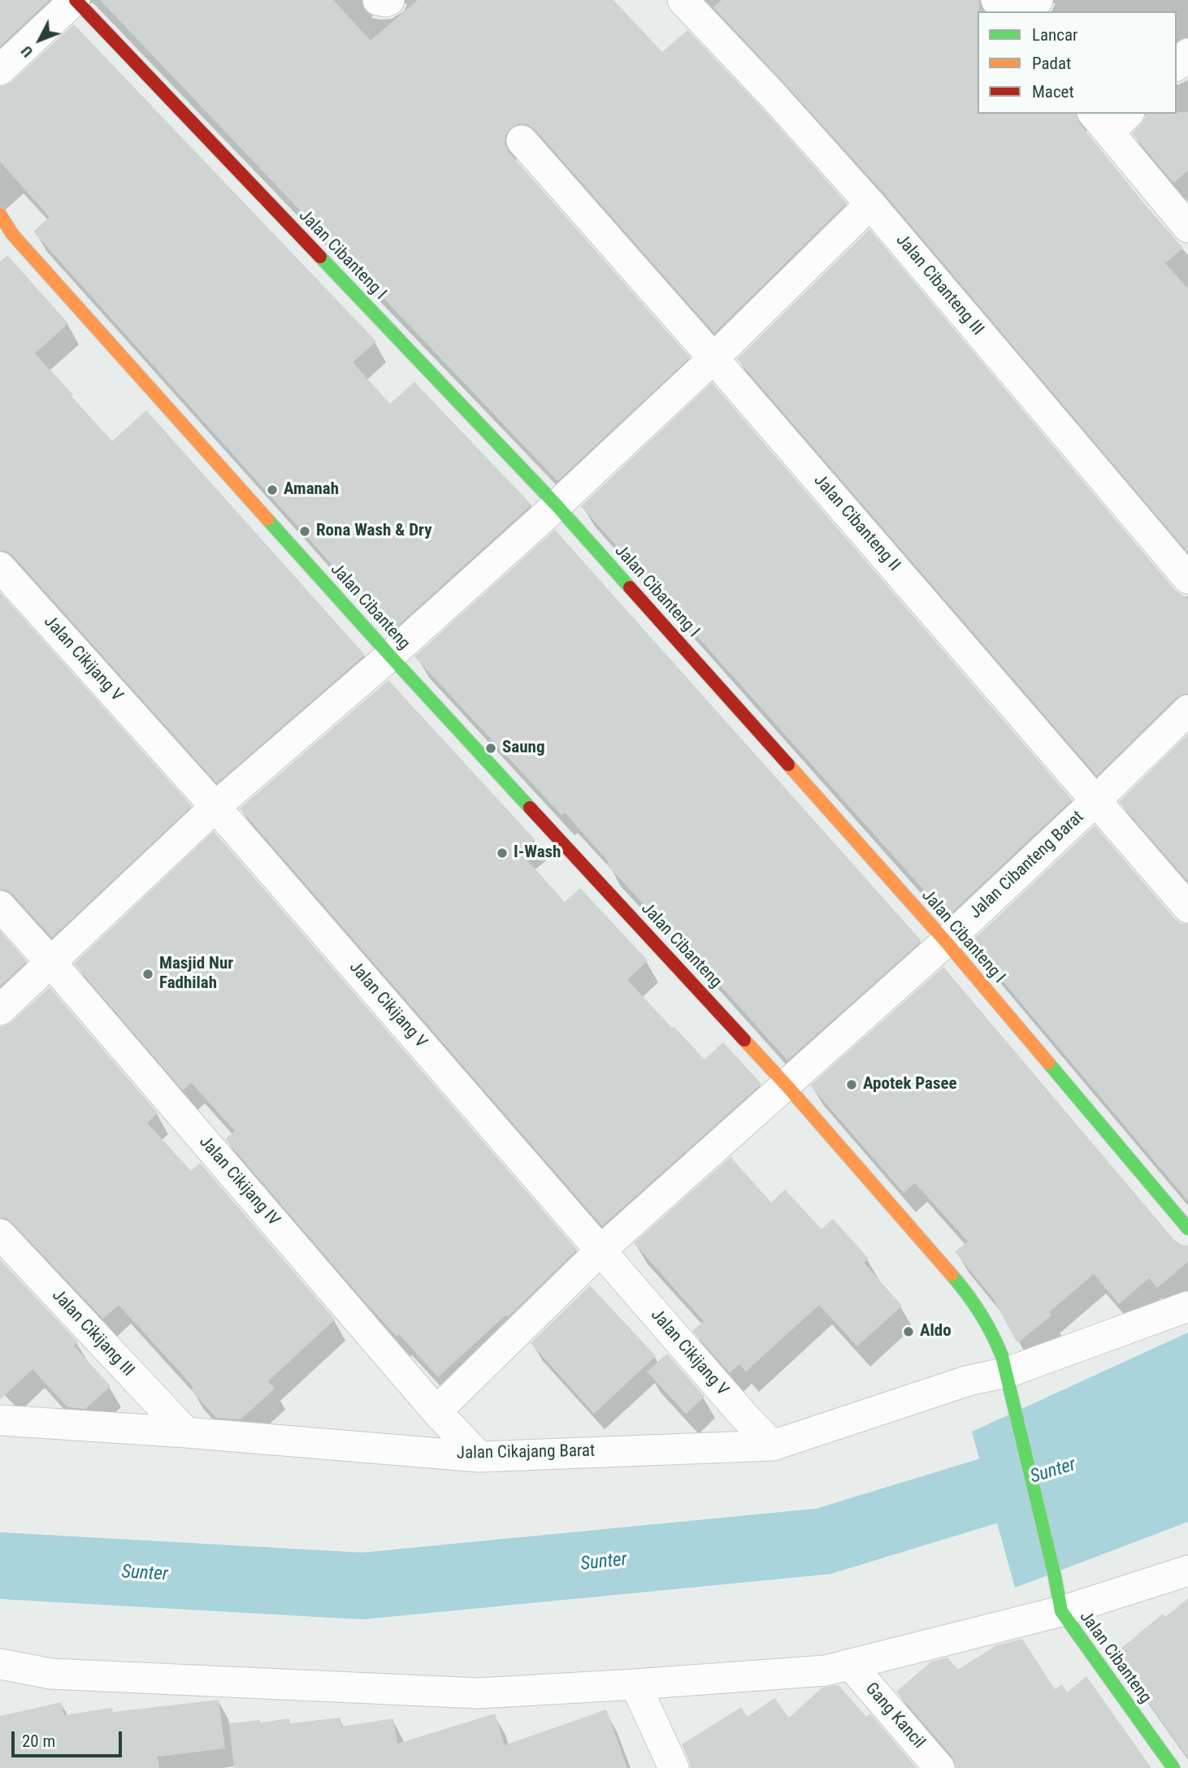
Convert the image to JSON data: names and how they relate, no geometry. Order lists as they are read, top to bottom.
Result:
{
  "streets": {
    "street": [
      "Jalan Cibanteng I",
      "Jalan Cibanteng III",
      "Jalan Cibanteng II",
      "Jalan Cibanteng",
      "Jalan Cikijang V",
      "Jalan Cibanteng Barat",
      "Jalan Cikijang IV",
      "Jalan Cikijang III",
      "Jalan Cikajang Barat",
      "Gang Kancil"
    ]
  },
  "crossings": [
    ["Jalan Cibanteng I", "Jalan Cibanteng Barat"],
    ["Jalan Cibanteng II", "Jalan Cibanteng Barat"],
    ["Jalan Cibanteng", "Jalan Cibanteng Barat"],
    ["Jalan Cibanteng", "Jalan Cikajang Barat"],
    ["Jalan Cikijang V", "Jalan Cibanteng Barat"],
    ["Jalan Cikijang V", "Jalan Cikajang Barat"],
    ["Jalan Cibanteng Barat", "Jalan Cikijang IV"],
    ["Jalan Cikijang IV", "Jalan Cikajang Barat"],
    ["Jalan Cikijang III", "Jalan Cikajang Barat"]
  ],
  "water": ["Sunter"],
  "places": [
    "Amanah",
    "Rona Wash & Dry",
    "Saung",
    "I-Wash",
    "Masjid Nur Fadhilah",
    "Apotek Pasee",
    "Aldo"
  ],
  "legend": ["Lancar", "Padat", "Macet"],
  "scale_bar": "20 m",
  "north": "bottom left"
}
